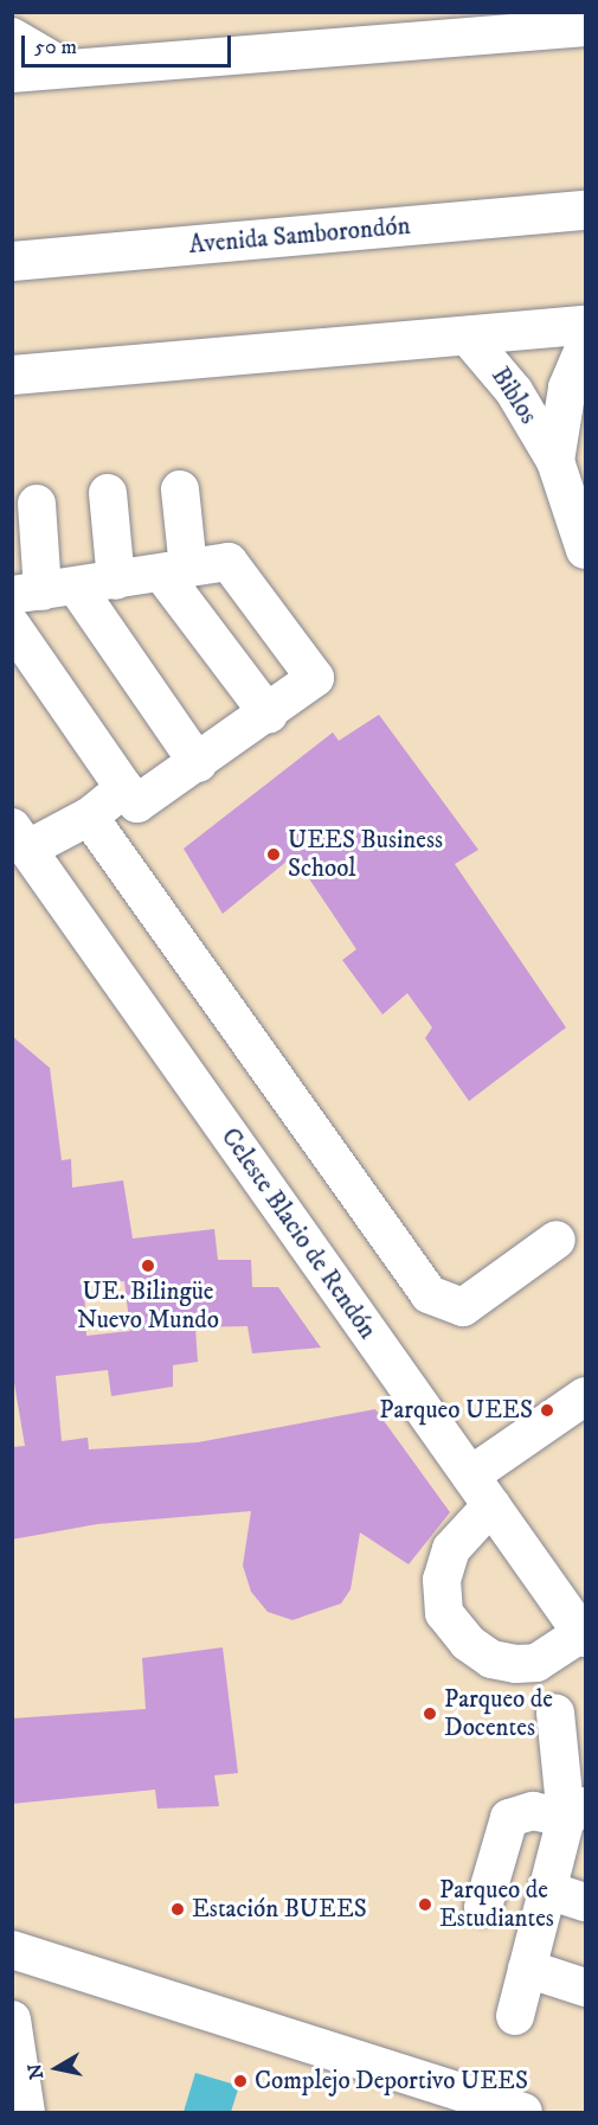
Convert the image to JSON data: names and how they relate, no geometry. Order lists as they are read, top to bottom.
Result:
{
  "streets": {
    "highway": ["Avenida Samborondón"],
    "street": ["Biblos", "Celeste Blacio de Rendón"]
  },
  "places": [
    "UEES Business School",
    "UE. Bilingüe Nuevo Mundo",
    "Parqueo UEES",
    "Parqueo de Docentes",
    "Parqueo de Estudiantes",
    "Estación BUEES",
    "Complejo Deportivo UEES"
  ],
  "scale_bar": "50 m",
  "north": "left"
}
